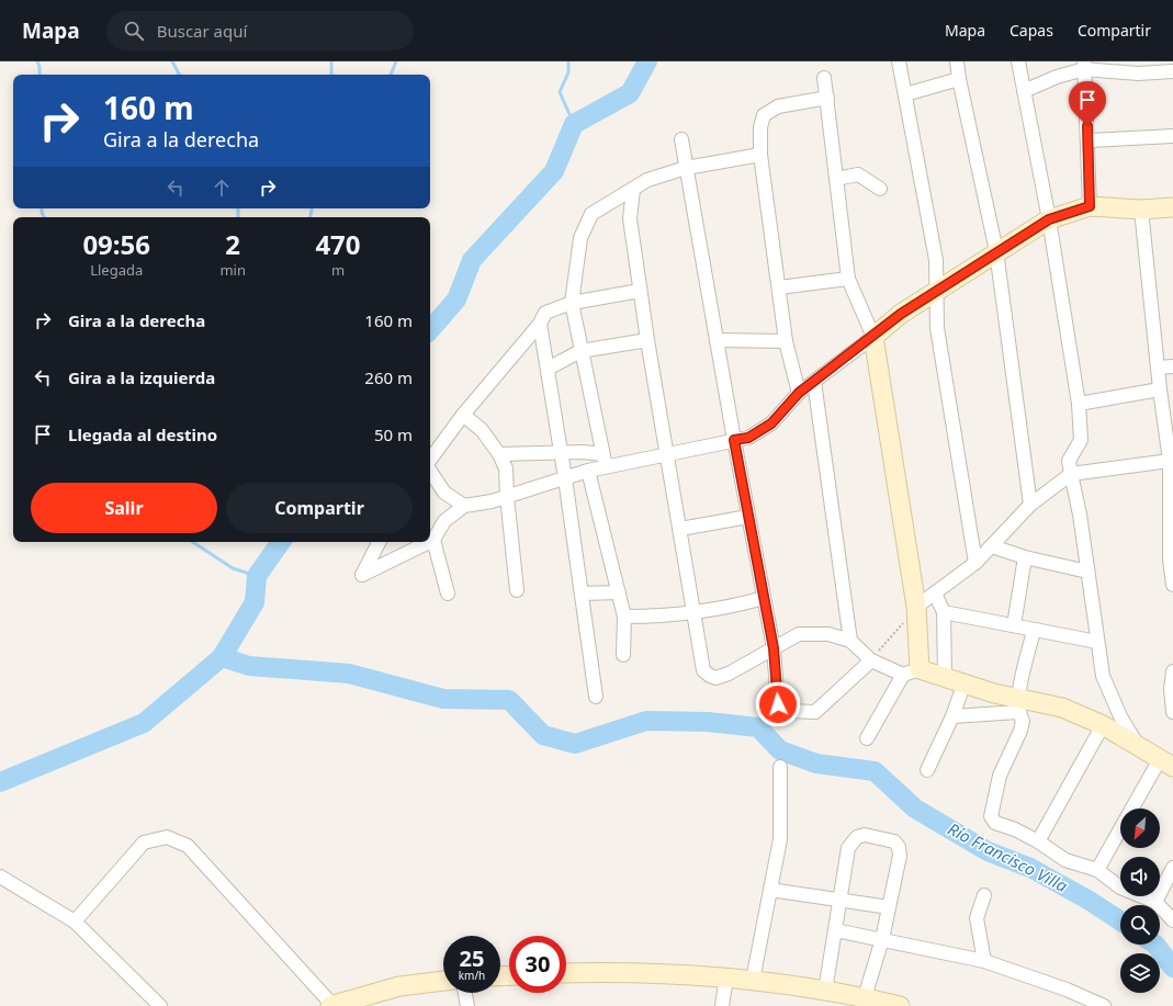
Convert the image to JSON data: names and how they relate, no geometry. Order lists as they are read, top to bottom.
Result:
{
  "water": ["Río Francisco Villa"],
  "north": "bottom left",
  "page": {
    "header": "Mapa",
    "search": "Buscar aquí",
    "nav": ["Mapa", "Capas", "Compartir"],
    "turn": ["160 m", "Gira a la derecha"],
    "eta": [
      "09:56",
      "Llegada",
      "2",
      "min",
      "470",
      "m"
    ],
    "list": [
      {
        "name": "Gira a la derecha",
        "value": "160 m"
      },
      {
        "name": "Gira a la izquierda",
        "value": "260 m"
      },
      {
        "name": "Llegada al destino",
        "value": "50 m"
      }
    ],
    "buttons": ["Salir", "Compartir"],
    "speed": "25 km/h",
    "limit": "30"
  }
}
